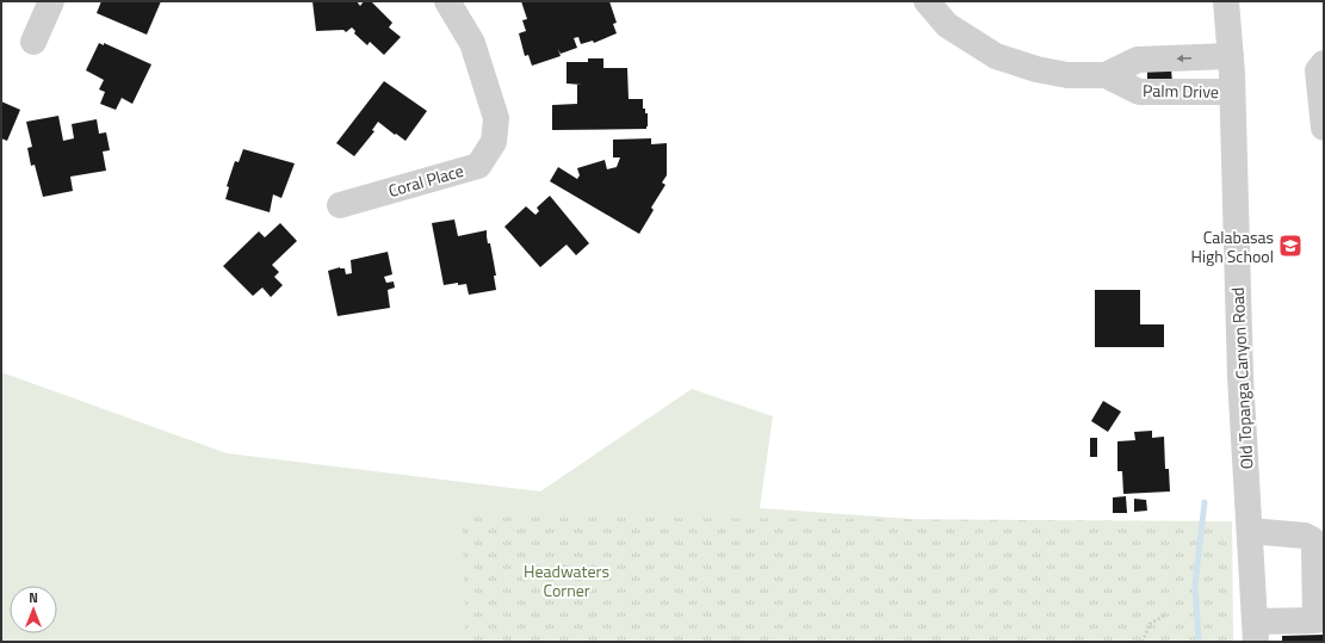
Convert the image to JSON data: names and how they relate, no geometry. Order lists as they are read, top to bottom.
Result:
{
  "streets": {
    "street": ["Palm Drive", "Coral Place", "Old Topanga Canyon Road"]
  },
  "crossings": [
    ["Palm Drive", "Old Topanga Canyon Road"]
  ],
  "parks": ["Headwaters Corner"],
  "places": {
    "school or university": ["Calabasas High School"]
  },
  "north": "top"
}
